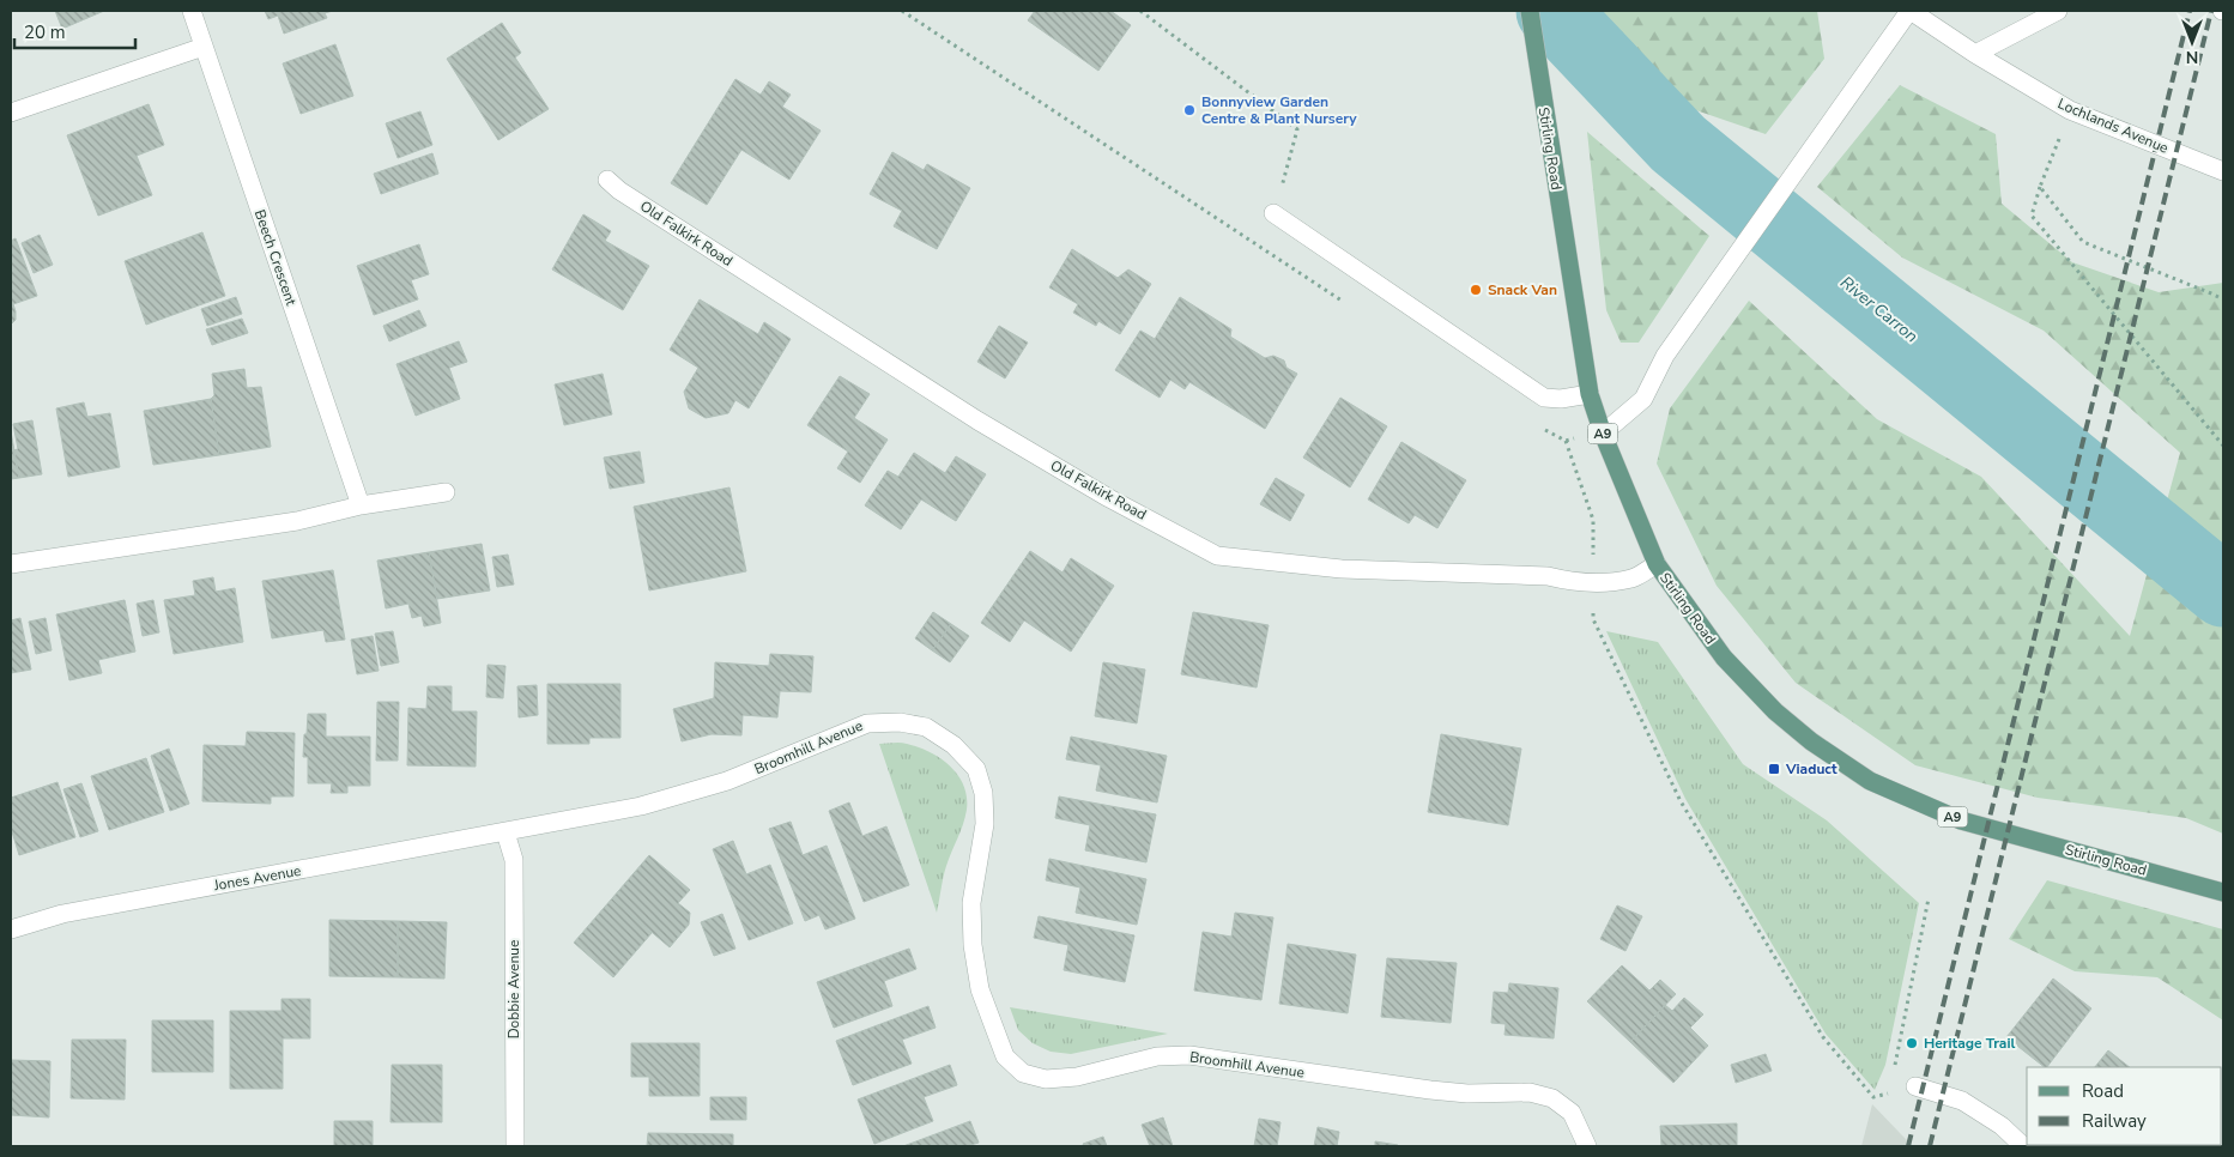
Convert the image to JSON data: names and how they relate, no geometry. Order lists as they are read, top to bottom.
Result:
{
  "streets": {
    "main road": ["Stirling Road", "A9"],
    "street": [
      "Lochlands Avenue",
      "Old Falkirk Road",
      "Beech Crescent",
      "Broomhill Avenue",
      "Jones Avenue",
      "Dobbie Avenue"
    ]
  },
  "crossings": [
    ["Stirling Road", "Old Falkirk Road"],
    ["Broomhill Avenue", "Jones Avenue"],
    ["Broomhill Avenue", "Dobbie Avenue"],
    ["Jones Avenue", "Dobbie Avenue"]
  ],
  "water": ["River Carron"],
  "places": {
    "other": ["Bonnyview Garden Centre & Plant Nursery", "Snack Van", "Heritage Trail"],
    "transit": ["Viaduct"]
  },
  "legend": ["Road", "Railway"],
  "scale_bar": "20 m",
  "north": "bottom"
}
